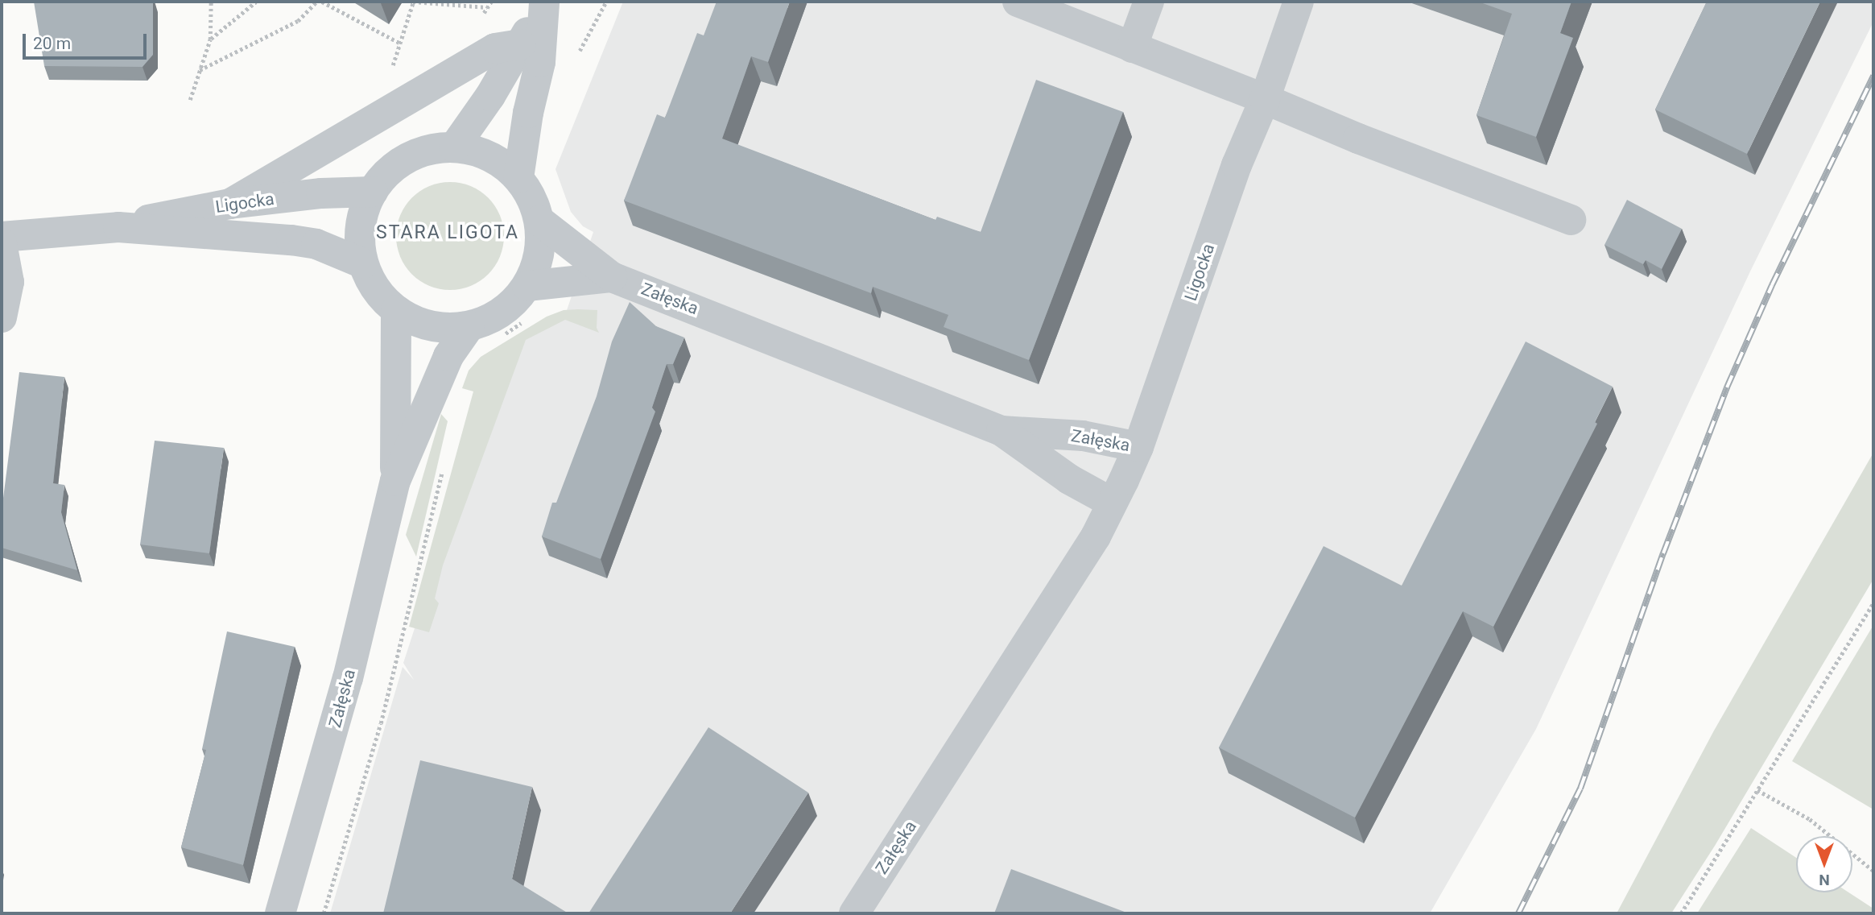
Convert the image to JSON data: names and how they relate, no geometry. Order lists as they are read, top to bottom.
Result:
{
  "streets": {
    "street": ["Ligocka", "Załęska"]
  },
  "crossings": [
    ["Ligocka", "Załęska"]
  ],
  "districts": ["STARA LIGOTA"],
  "scale_bar": "20 m",
  "north": "bottom"
}
